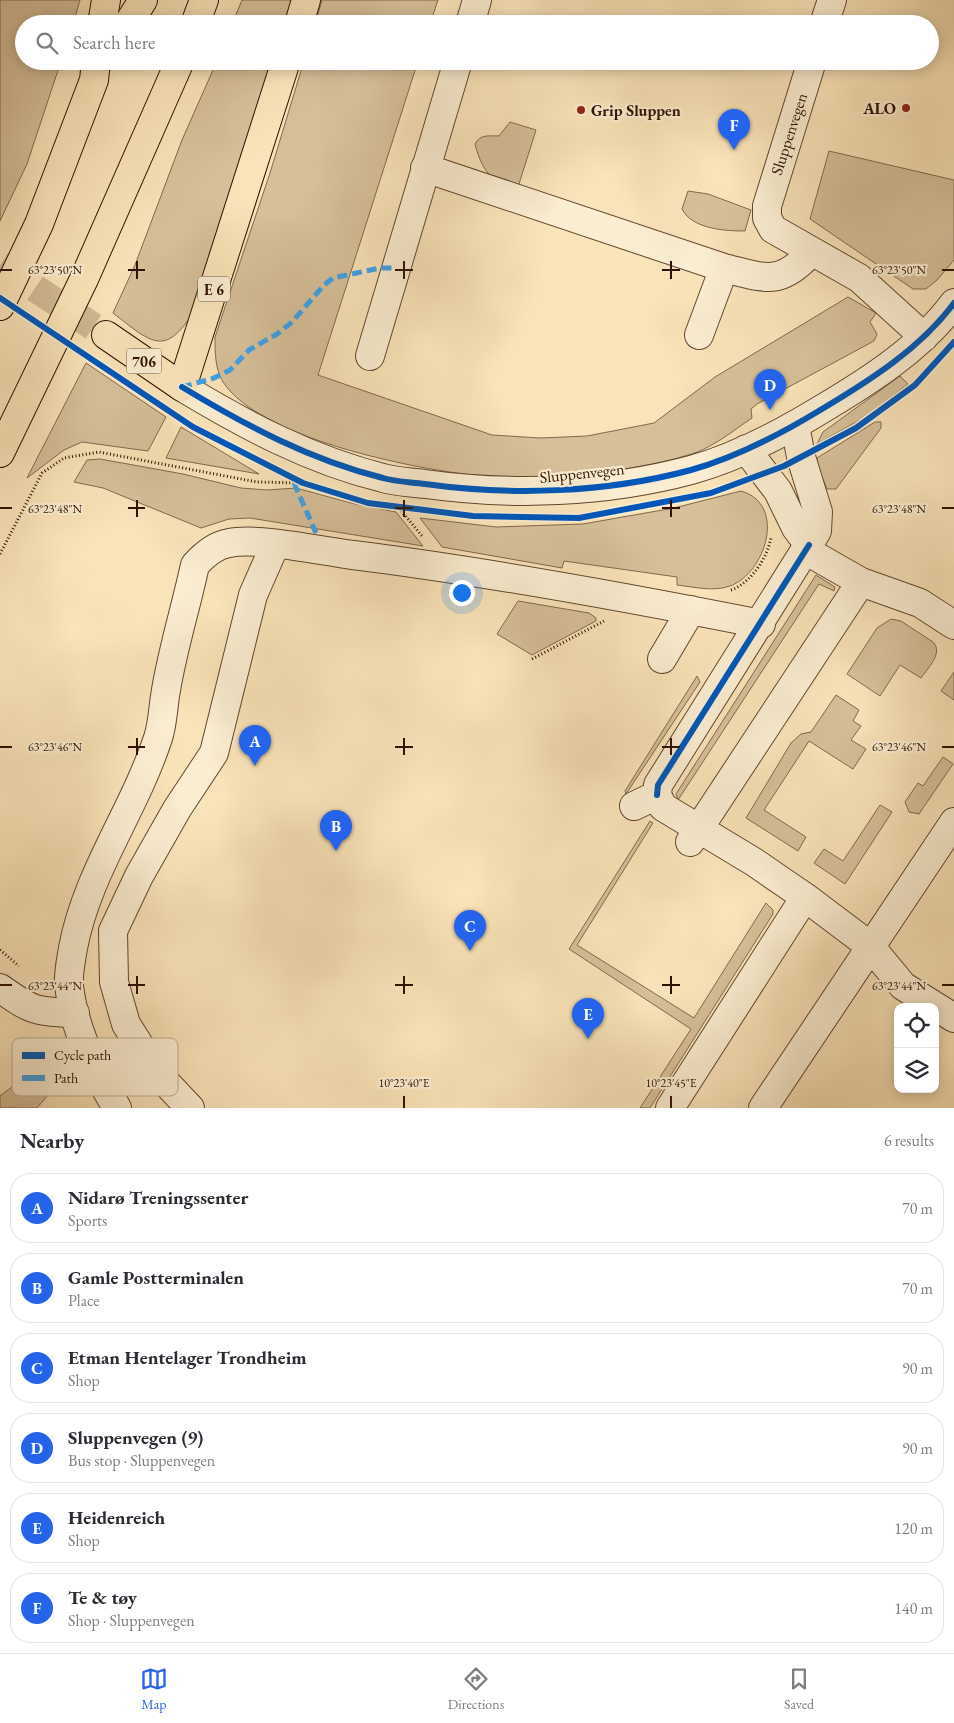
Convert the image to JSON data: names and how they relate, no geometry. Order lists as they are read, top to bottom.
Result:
{
  "streets": {
    "main road": ["Sluppenvegen", "E 6", "706"]
  },
  "crossings": [
    ["Sluppenvegen", "E 6"]
  ],
  "places": ["ALO", "Grip Sluppen"],
  "legend": ["Cycle path", "Path"],
  "page": {
    "search": "Search here",
    "pins": [
      "F",
      "D",
      "A",
      "B",
      "C",
      "E"
    ],
    "heading": ["Nearby", "6 results"],
    "list": [
      {
        "mark": "A",
        "name": "Nidarø Treningssenter",
        "note": "Sports",
        "value": "70 m"
      },
      {
        "mark": "B",
        "name": "Gamle Postterminalen",
        "note": "Place",
        "value": "70 m"
      },
      {
        "mark": "C",
        "name": "Etman Hentelager Trondheim",
        "note": "Shop",
        "value": "90 m"
      },
      {
        "mark": "D",
        "name": "Sluppenvegen (9)",
        "note": "Bus stop · Sluppenvegen",
        "value": "90 m"
      },
      {
        "mark": "E",
        "name": "Heidenreich",
        "note": "Shop",
        "value": "120 m"
      },
      {
        "mark": "F",
        "name": "Te & tøy",
        "note": "Shop · Sluppenvegen",
        "value": "140 m"
      }
    ],
    "nav": ["Map", "Directions", "Saved"]
  },
  "coordinates": [
    "63°23'50\"N",
    "63°23'48\"N",
    "63°23'46\"N",
    "63°23'44\"N",
    "10°23'40\"E",
    "10°23'45\"E"
  ]
}
